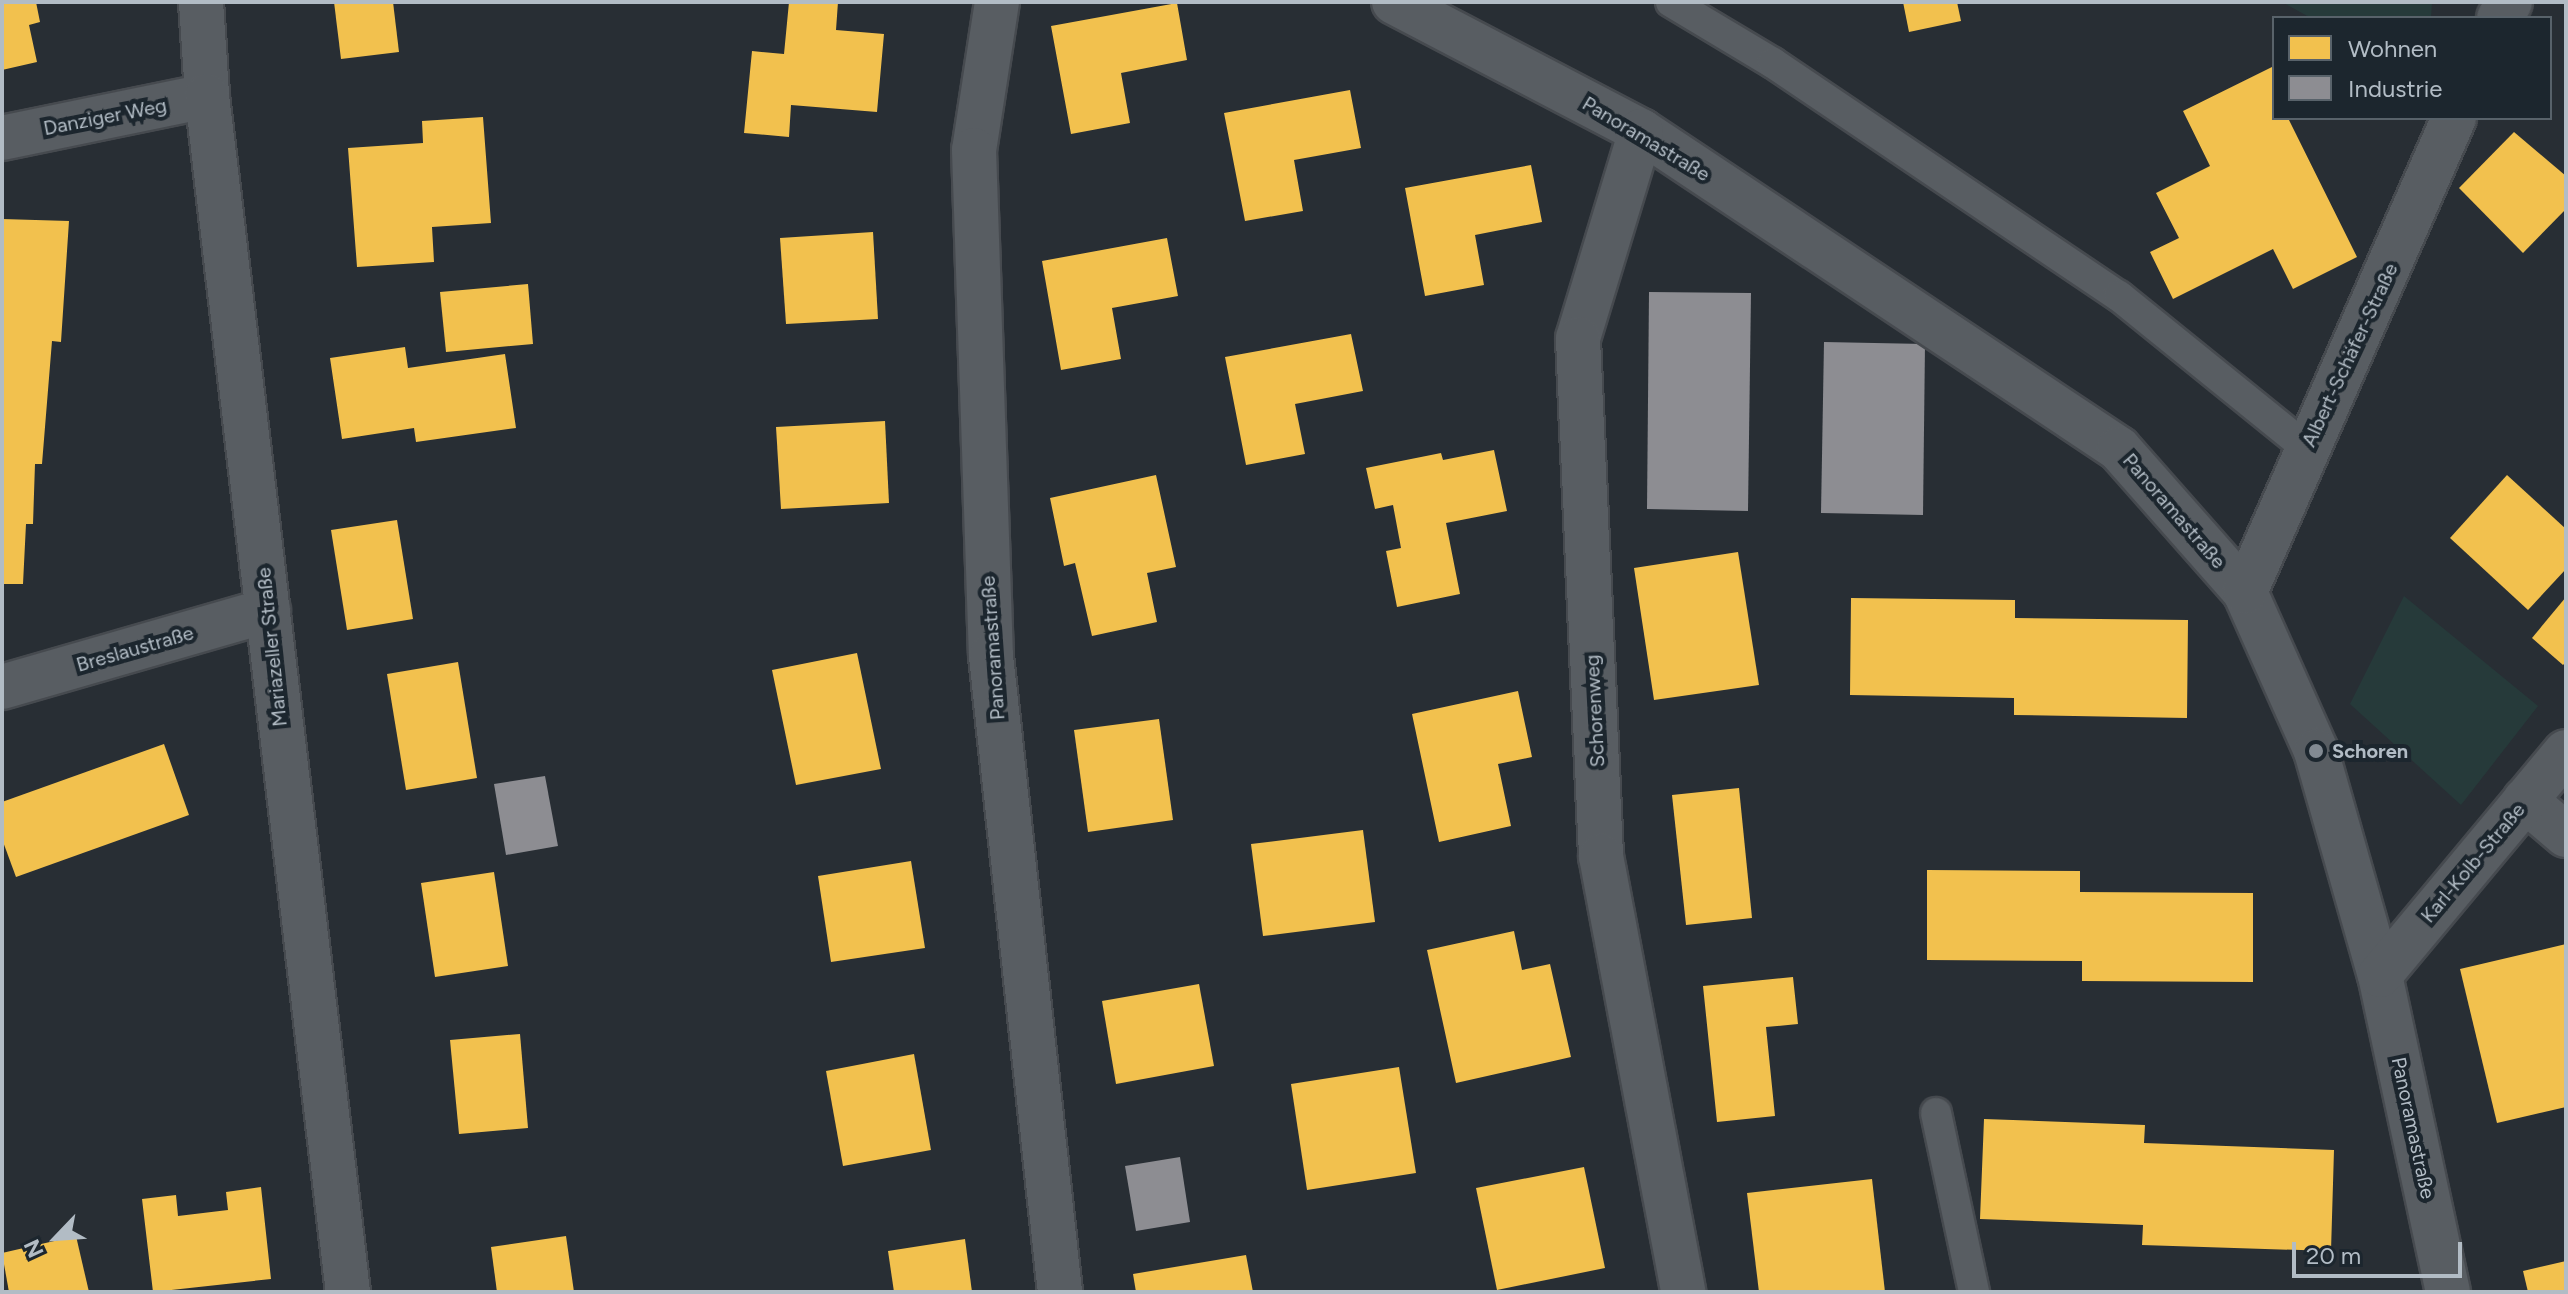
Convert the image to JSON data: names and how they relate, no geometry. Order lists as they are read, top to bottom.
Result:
{
  "streets": {
    "street": [
      "Danziger Weg",
      "Panoramastraße",
      "Albert-Schäfer-Straße",
      "Mariazeller Straße",
      "Breslaustraße",
      "Schorenweg",
      "Karl-Kolb-Straße"
    ]
  },
  "crossings": [
    ["Danziger Weg", "Mariazeller Straße"],
    ["Panoramastraße", "Albert-Schäfer-Straße"],
    ["Panoramastraße", "Schorenweg"],
    ["Panoramastraße", "Karl-Kolb-Straße"],
    ["Mariazeller Straße", "Breslaustraße"]
  ],
  "places": ["Schoren"],
  "legend": ["Wohnen", "Industrie"],
  "scale_bar": "20 m",
  "north": "bottom left"
}
